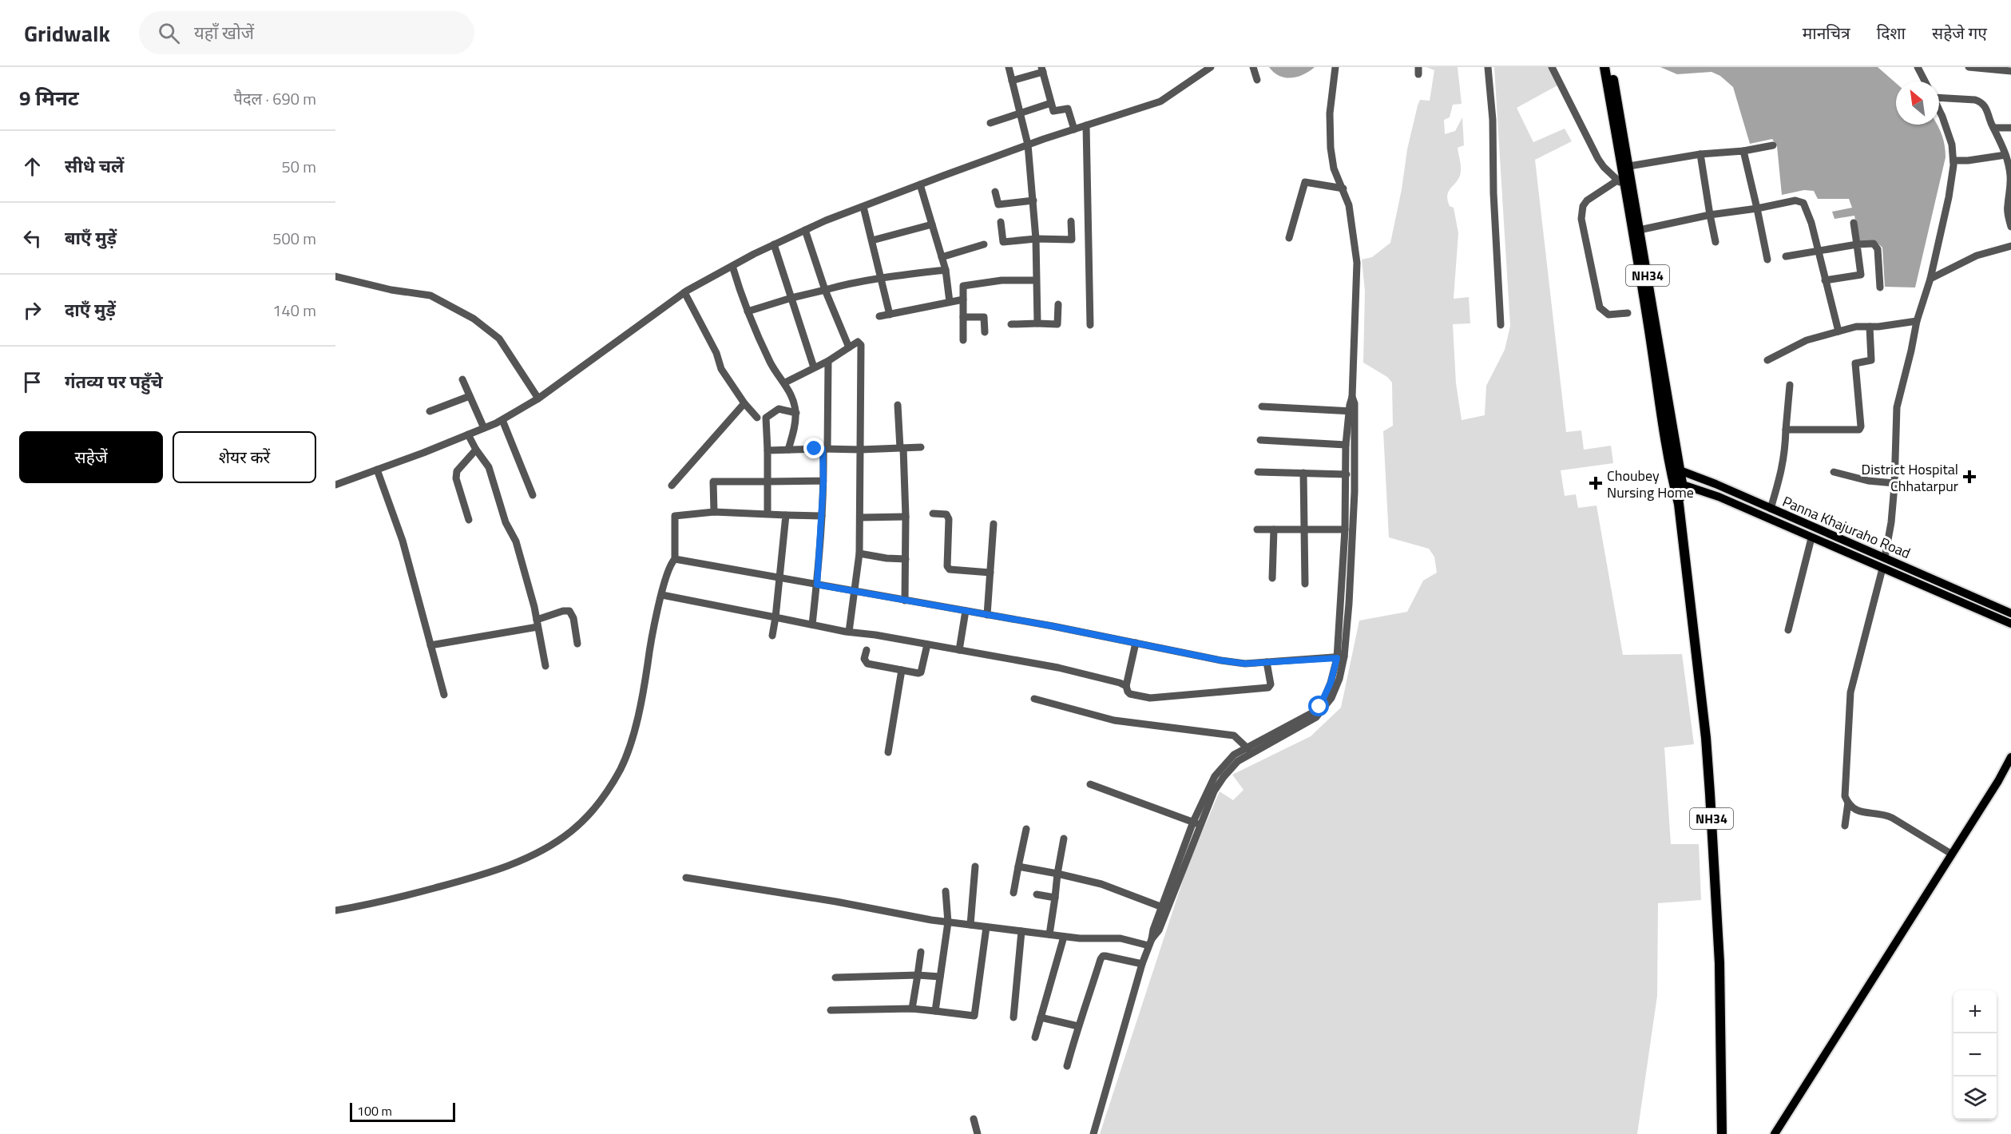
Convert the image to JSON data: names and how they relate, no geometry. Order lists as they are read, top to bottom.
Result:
{
  "streets": {
    "highway": ["NH34"],
    "main road": ["Panna Khajuraho Road"]
  },
  "crossings": [
    ["NH34", "Panna Khajuraho Road"]
  ],
  "places": {
    "health": ["District Hospital Chhatarpur", "Choubey Nursing Home"]
  },
  "scale_bar": "100 m",
  "north": "top left",
  "page": {
    "header": "Gridwalk",
    "search": "यहाँ खोजें",
    "nav": ["मानचित्र", "दिशा", "सहेजे गए"],
    "heading": ["9 मिनट", "पैदल · 690 m"],
    "list": [
      ["सीधे चलें", "50 m"],
      ["बाएँ मुड़ें", "500 m"],
      ["दाएँ मुड़ें", "140 m"],
      "गंतव्य पर पहुँचे"
    ],
    "buttons": ["सहेजें", "शेयर करें"],
    "map_buttons": ["+", "−"],
    "scale": "100 m"
  }
}
